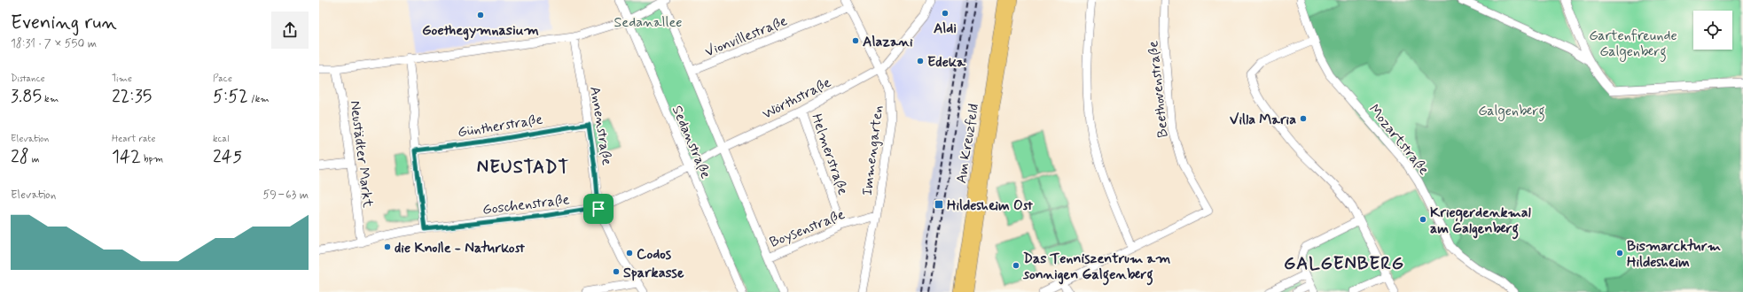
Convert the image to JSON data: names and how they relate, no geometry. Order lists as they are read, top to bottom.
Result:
{
  "streets": {
    "main road": ["Am Kreuzfeld"],
    "street": [
      "Vionvillestraße",
      "Beethovenstraße",
      "Wörthstraße",
      "Güntherstraße",
      "Annenstraße",
      "Mozartstraße",
      "Sedanstraße",
      "Immengarten",
      "Neustädter Markt",
      "Helmerstraße",
      "Goschenstraße",
      "Boysenstraße"
    ]
  },
  "crossings": [
    ["Vionvillestraße", "Sedanstraße"],
    ["Vionvillestraße", "Immengarten"],
    ["Wörthstraße", "Sedanstraße"],
    ["Wörthstraße", "Immengarten"],
    ["Wörthstraße", "Helmerstraße"],
    ["Wörthstraße", "Goschenstraße"],
    ["Güntherstraße", "Annenstraße"],
    ["Annenstraße", "Goschenstraße"],
    ["Sedanstraße", "Goschenstraße"],
    ["Sedanstraße", "Boysenstraße"],
    ["Immengarten", "Boysenstraße"],
    ["Neustädter Markt", "Goschenstraße"],
    ["Helmerstraße", "Boysenstraße"]
  ],
  "districts": ["NEUSTADT", "GALGENBERG"],
  "parks": ["Sedanallee", "Gartenfreunde Galgenberg", "Galgenberg"],
  "places": {
    "other": [
      "Aldi",
      "Goethegymnasium",
      "Alazani",
      "Edeka",
      "Villa Maria",
      "Kriegerdenkmal am Galgenberg",
      "die Knolle - Naturkost",
      "Codos",
      "Bismarckturm Hildesheim",
      "Das Tenniszentrum am sonnigen Galgenberg",
      "Sparkasse"
    ],
    "transit": ["Hildesheim Ost"]
  },
  "page": {
    "heading": ["Evening run", "18:31 · 7 × 550 m"],
    "stats": [
      ["Distance", "3.85 km"],
      ["Time", "22:35"],
      ["Pace", "5:52 /km"],
      ["Elevation", "28 m"],
      ["Heart rate", "142 bpm"],
      ["kcal", "245"]
    ],
    "chart": ["Elevation", "59–63 m"]
  }
}
